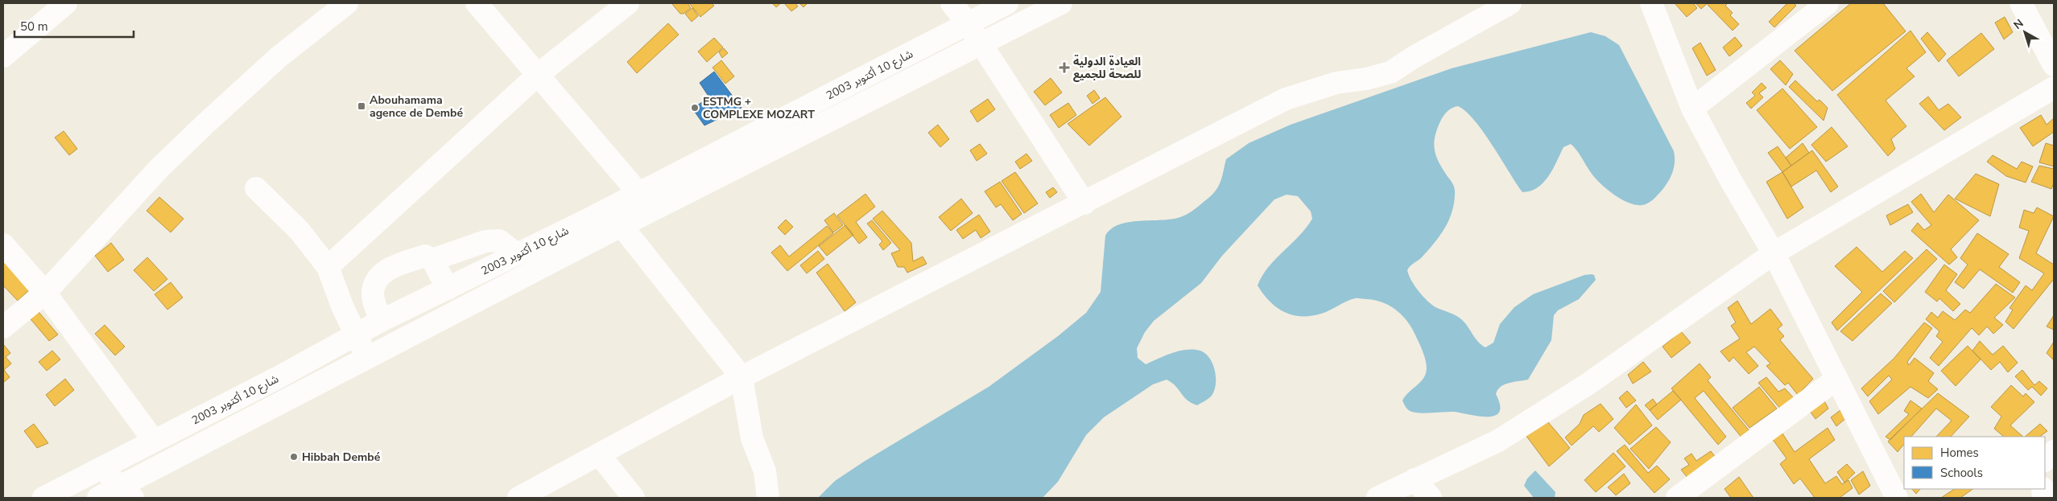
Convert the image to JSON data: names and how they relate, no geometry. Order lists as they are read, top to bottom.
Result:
{
  "streets": {
    "main road": ["شارع 10 أكتوبر 2003"]
  },
  "places": {
    "health": ["العيادة الدولية للصحة للجميع"],
    "transit": ["Abouhamama agence de Dembé"],
    "other": ["ESTMG + COMPLEXE MOZART", "Hibbah Dembé"]
  },
  "legend": ["Homes", "Schools"],
  "scale_bar": "50 m",
  "north": "top left"
}
